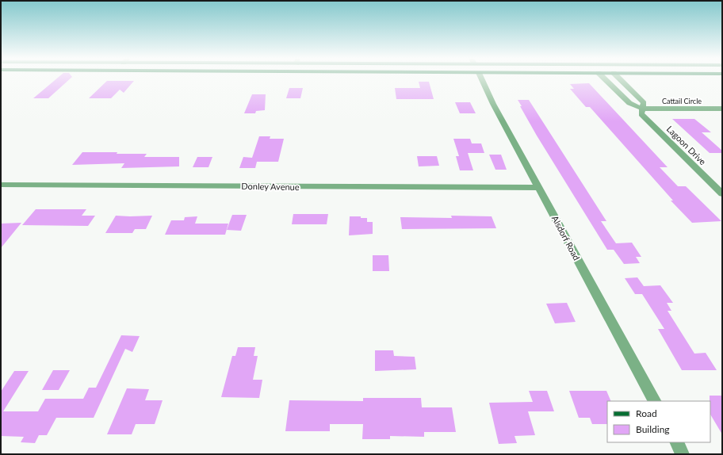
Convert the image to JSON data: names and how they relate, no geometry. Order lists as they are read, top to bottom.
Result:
{
  "streets": {
    "street": [
      "Cattail Circle",
      "Lagoon Drive",
      "Donley Avenue",
      "Alsdorf Road"
    ]
  },
  "crossings": [
    ["Cattail Circle", "Lagoon Drive"],
    ["Donley Avenue", "Alsdorf Road"]
  ],
  "legend": ["Road", "Building"]
}
